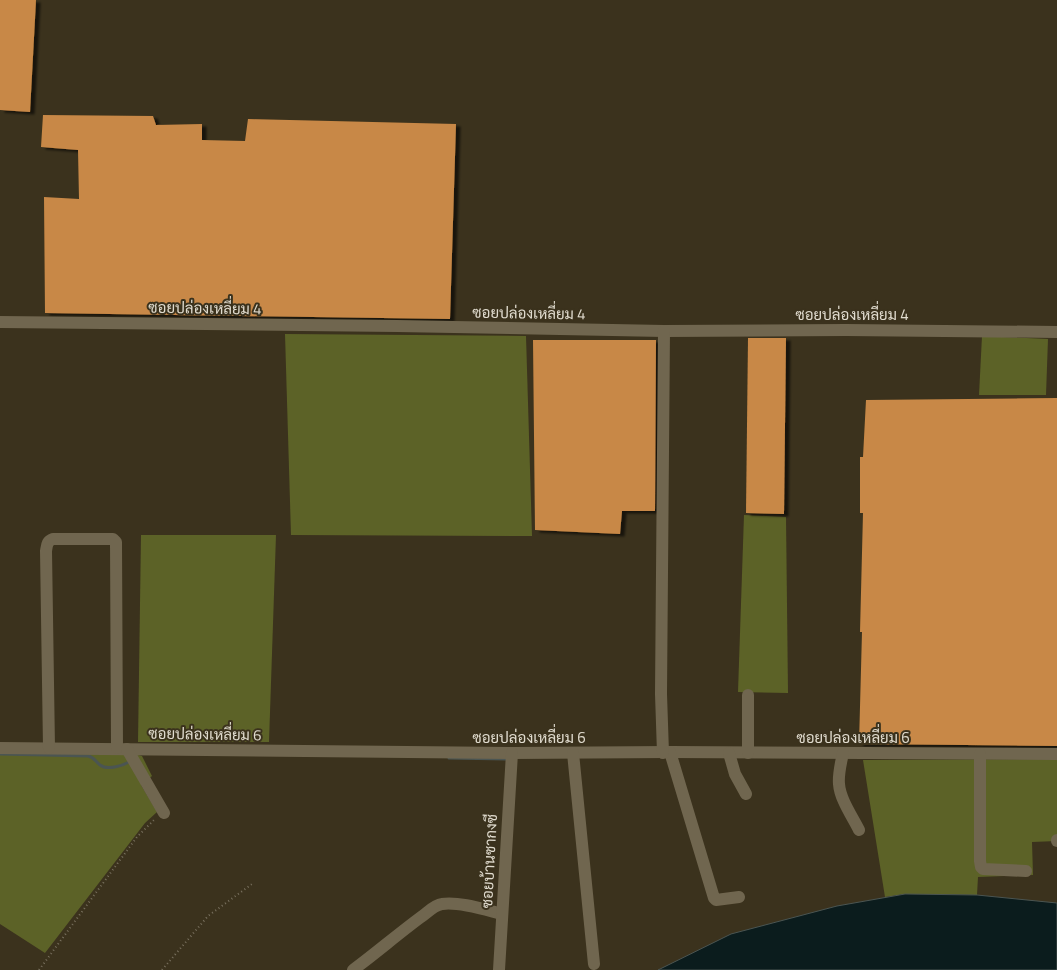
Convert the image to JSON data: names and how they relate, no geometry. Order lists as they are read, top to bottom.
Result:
{
  "streets": {
    "street": ["ซอยปล่องเหลี่ยม 4", "ซอยปล่องเหลี่ยม 6", "ซอยบ้านซากงซี"]
  },
  "crossings": [
    ["ซอยปล่องเหลี่ยม 6", "ซอยบ้านซากงซี"]
  ]
}
